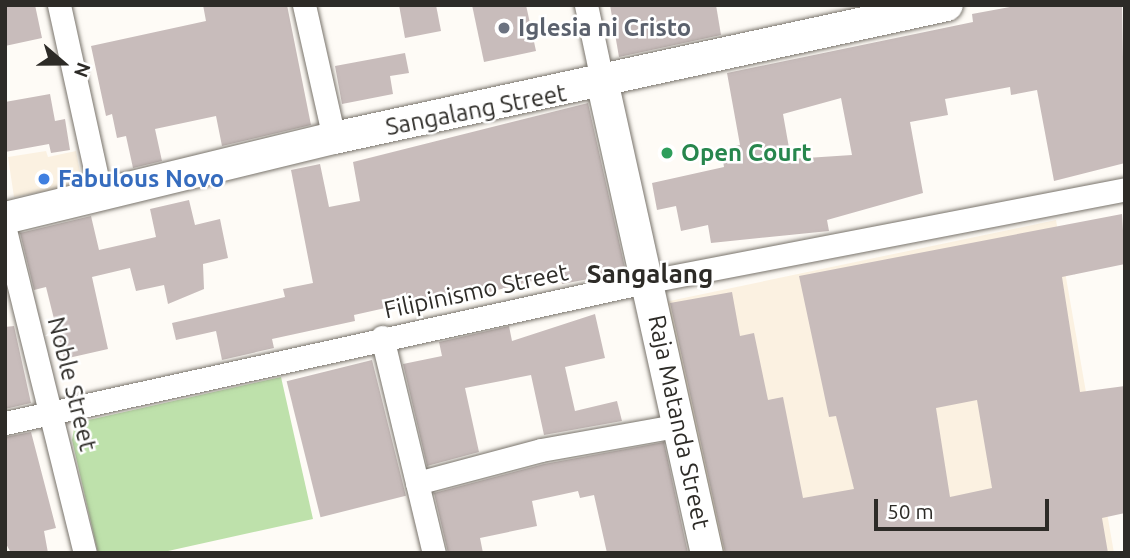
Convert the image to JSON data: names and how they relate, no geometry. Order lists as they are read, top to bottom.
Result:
{
  "streets": {
    "street": [
      "Sangalang Street",
      "Filipinismo Street",
      "Noble Street",
      "Raja Matanda Street"
    ]
  },
  "crossings": [
    ["Sangalang Street", "Raja Matanda Street"],
    ["Filipinismo Street", "Noble Street"],
    ["Filipinismo Street", "Raja Matanda Street"]
  ],
  "districts": ["Sangalang"],
  "places": ["Iglesia ni Cristo", "Open Court", "Fabulous Novo"],
  "scale_bar": "50 m",
  "north": "right"
}
